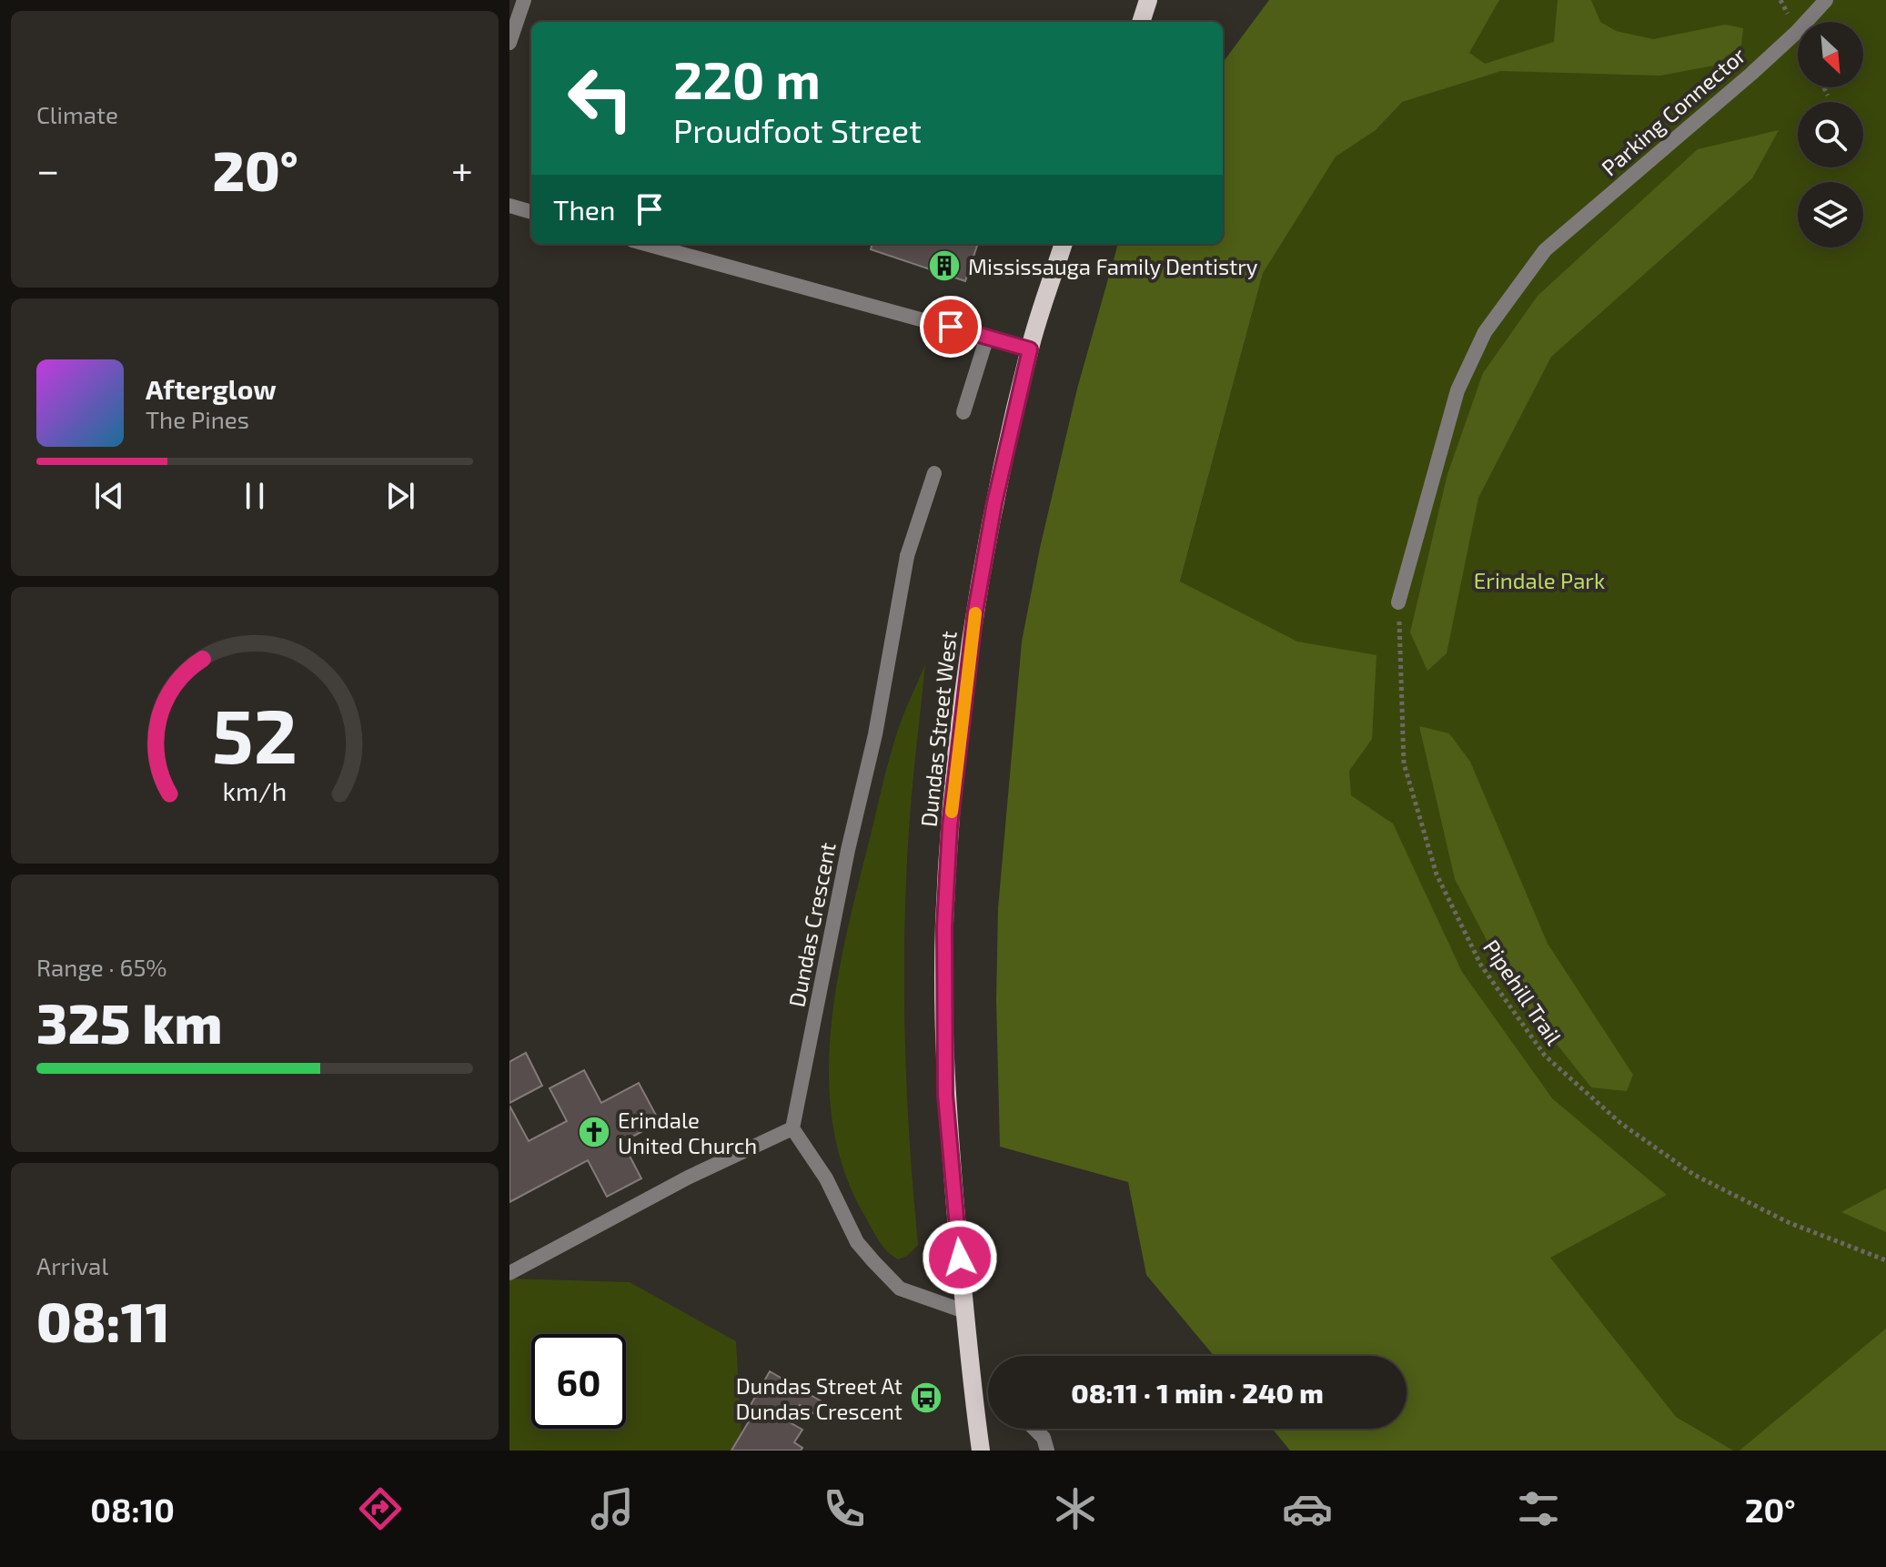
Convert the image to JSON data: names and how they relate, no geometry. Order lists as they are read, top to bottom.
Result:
{
  "streets": {
    "main road": ["Dundas Street West"],
    "street": ["Parking Connector", "Dundas Crescent"],
    "path": ["Pipehill Trail"]
  },
  "crossings": [
    ["Parking Connector", "Pipehill Trail"]
  ],
  "parks": ["Erindale Park"],
  "places": {
    "building": ["Mississauga Family Dentistry"],
    "church": ["Erindale United Church"],
    "bus stop": ["Dundas Street At Dundas Crescent"]
  },
  "north": "bottom right",
  "page": {
    "tile": [
      "Climate",
      ["Range · 65%", "325 km"],
      ["Arrival", "08:11"]
    ],
    "turn": ["220 m", "Proudfoot Street"],
    "heat": ["−", "20°", "+"],
    "then": "Then",
    "song": ["Afterglow", "The Pines"],
    "limit": "60",
    "trip": "08:11 · 1 min · 240 m",
    "tabs": ["08:10", "20°"],
    "gauge": ["52", "km/h"]
  }
}
